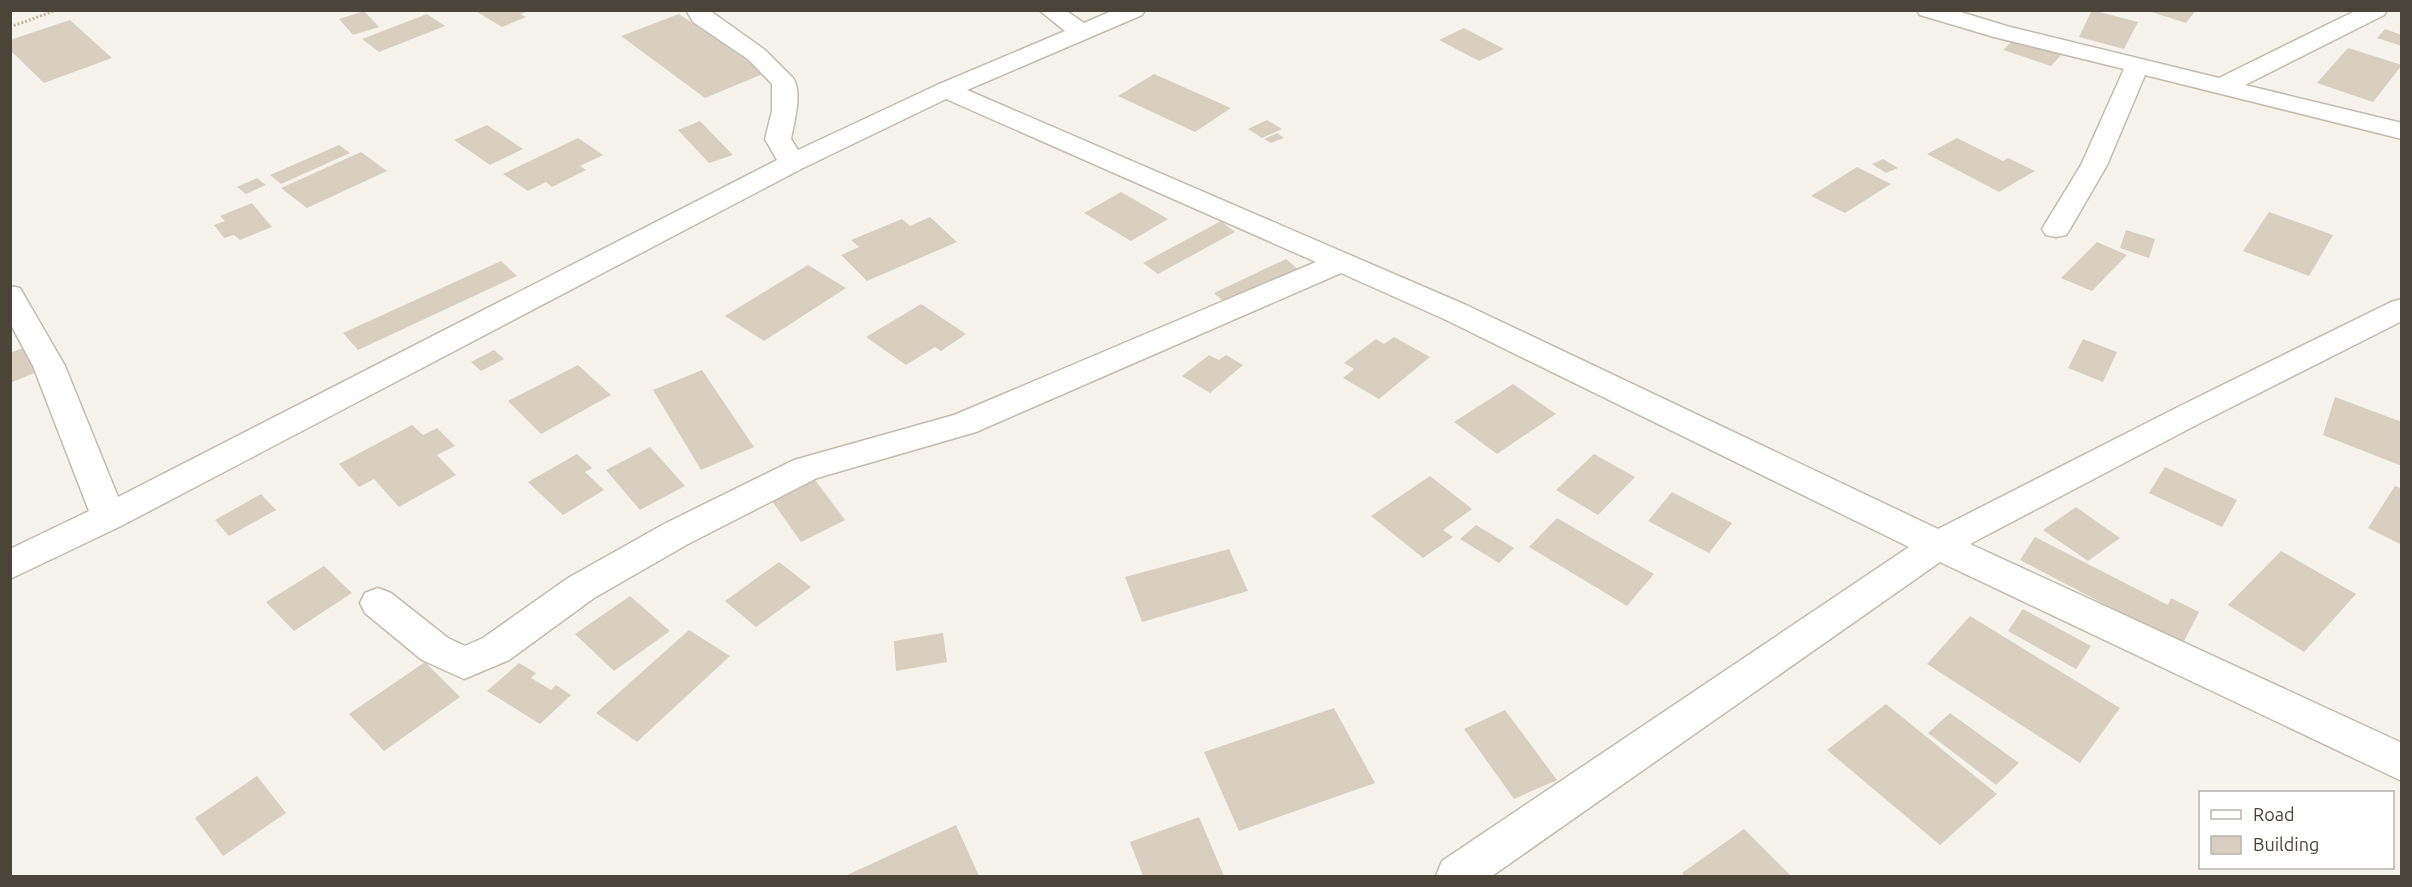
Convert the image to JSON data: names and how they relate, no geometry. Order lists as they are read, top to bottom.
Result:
{
  "legend": ["Road", "Building"]
}
